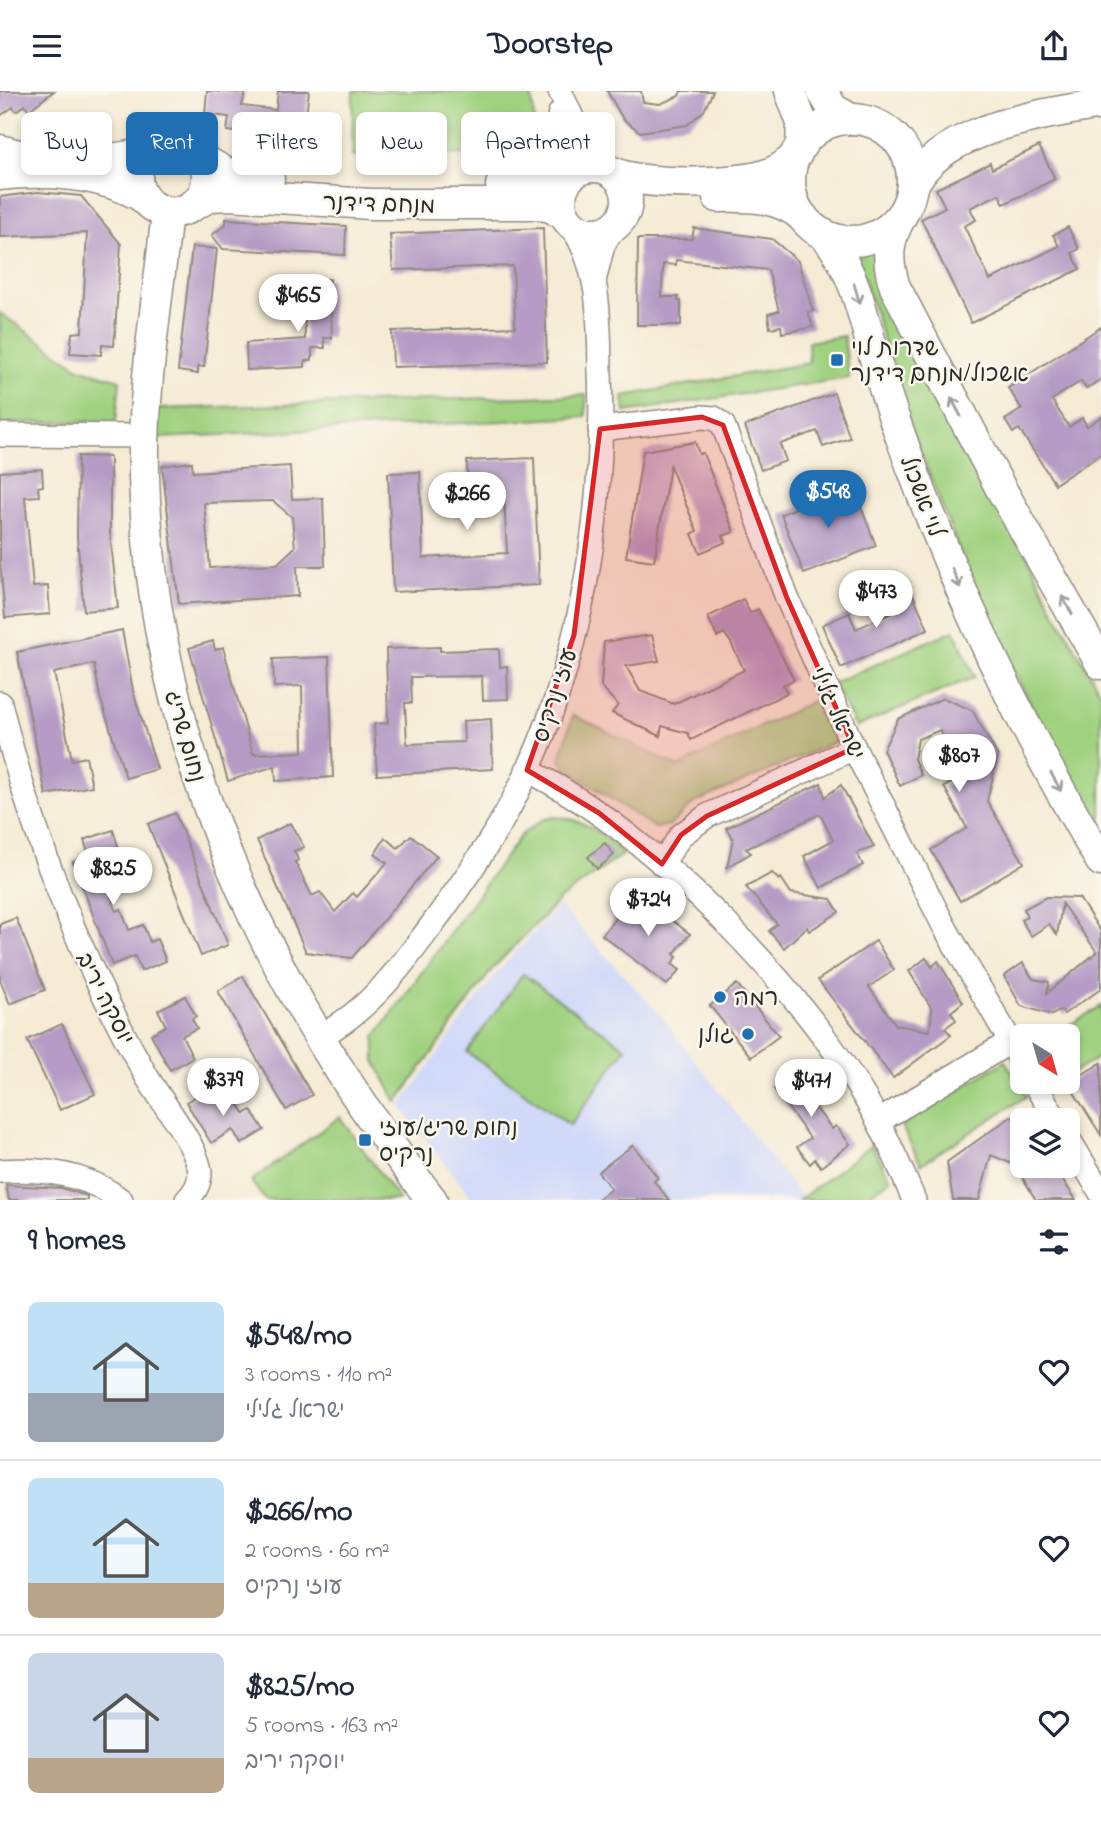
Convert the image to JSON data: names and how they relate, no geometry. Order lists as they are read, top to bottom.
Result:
{
  "streets": {
    "street": [
      "מנחם דידנר",
      "לוי אשכול",
      "עוזי נרקיס",
      "ישראל גלילי",
      "נחום שריג",
      "יוסקה יריב"
    ]
  },
  "crossings": [
    ["מנחם דידנר", "עוזי נרקיס"],
    ["מנחם דידנר", "נחום שריג"],
    ["עוזי נרקיס", "ישראל גלילי"],
    ["עוזי נרקיס", "נחום שריג"]
  ],
  "places": {
    "transit": ["שדרות לוי אשכול/מנחם דידנר", "נחום שריג/עוזי נרקיס"],
    "other": ["רמה", "גולן"]
  },
  "north": "bottom right",
  "page": {
    "header": "Doorstep",
    "chip": [
      "Buy",
      "Rent",
      "Filters",
      "New",
      "Apartment"
    ],
    "price": [
      "$465",
      "$548",
      "$266",
      "$473",
      "$807",
      "$825",
      "$724",
      "$379",
      "$471"
    ],
    "heading": "9 homes",
    "list": [
      {
        "name": "$548/mo",
        "note": "3 rooms · 110 m² · ישראל גלילי"
      },
      {
        "name": "$266/mo",
        "note": "2 rooms · 60 m² · עוזי נרקיס"
      },
      {
        "name": "$825/mo",
        "note": "5 rooms · 163 m² · יוסקה יריב"
      }
    ]
  }
}
